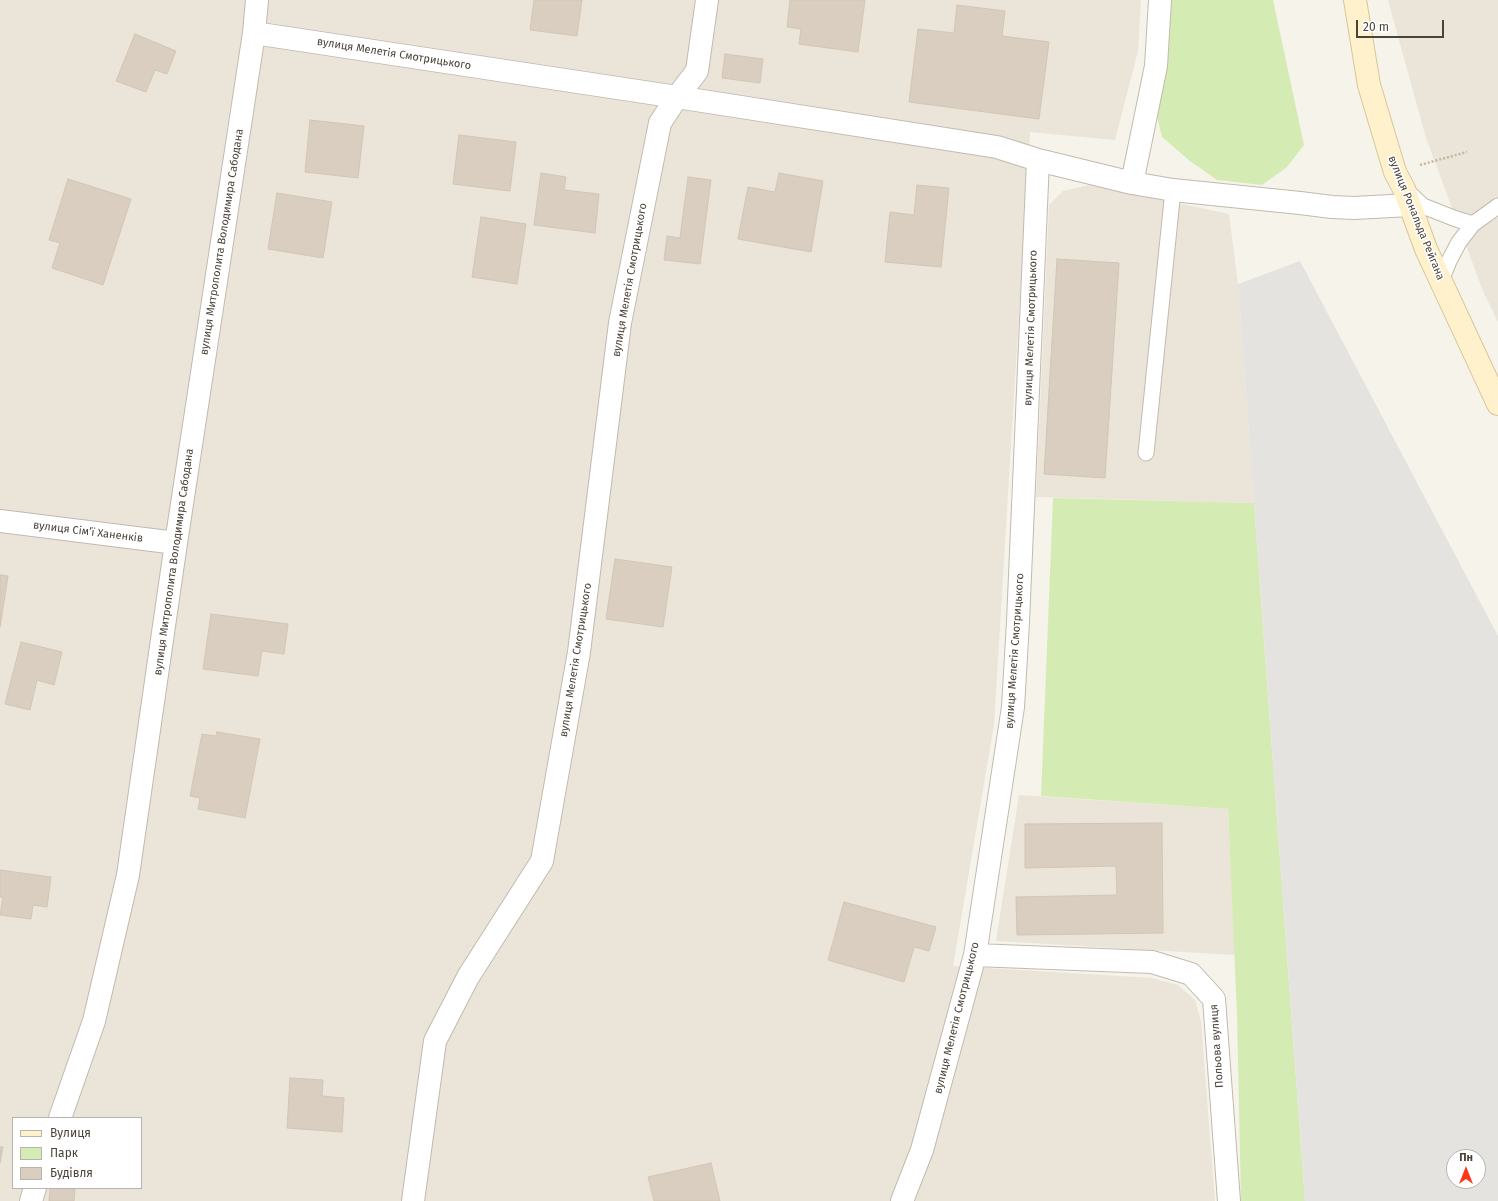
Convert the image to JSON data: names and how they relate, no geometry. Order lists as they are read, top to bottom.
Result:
{
  "streets": {
    "main road": ["вулиця Рональда Рейгана"],
    "street": [
      "вулиця Мелетія Смотрицького",
      "вулиця Митрополита Володимира Сабодана",
      "вулиця Сімʼї Ханенків",
      "Польова вулиця"
    ]
  },
  "crossings": [
    ["вулиця Мелетія Смотрицького", "вулиця Рональда Рейгана"],
    ["вулиця Мелетія Смотрицького", "вулиця Митрополита Володимира Сабодана"],
    ["вулиця Мелетія Смотрицького", "Польова вулиця"],
    ["вулиця Митрополита Володимира Сабодана", "вулиця Сімʼї Ханенків"]
  ],
  "legend": ["Вулиця", "Парк", "Будівля"],
  "scale_bar": "20 m",
  "north": "top"
}
